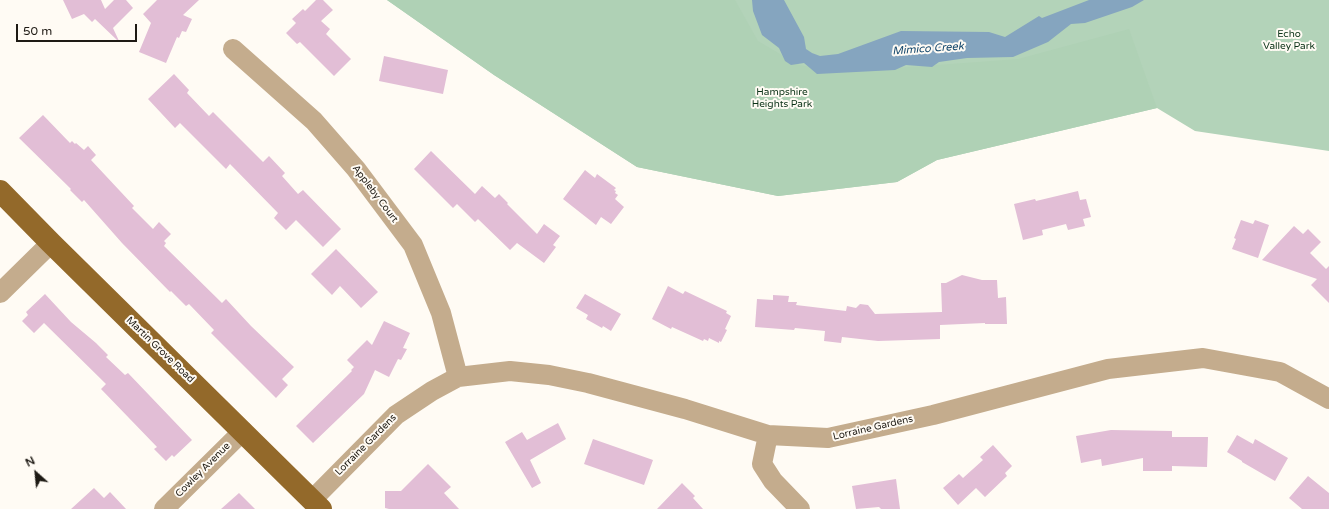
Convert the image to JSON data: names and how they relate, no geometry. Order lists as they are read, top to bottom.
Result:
{
  "streets": {
    "main road": ["Martin Grove Road"],
    "street": ["Appleby Court", "Lorraine Gardens", "Cowley Avenue"]
  },
  "crossings": [
    ["Appleby Court", "Lorraine Gardens"],
    ["Martin Grove Road", "Lorraine Gardens"],
    ["Martin Grove Road", "Cowley Avenue"]
  ],
  "water": ["Mimico Creek"],
  "parks": ["Echo Valley Park", "Hampshire Heights Park"],
  "scale_bar": "50 m",
  "north": "top left"
}
